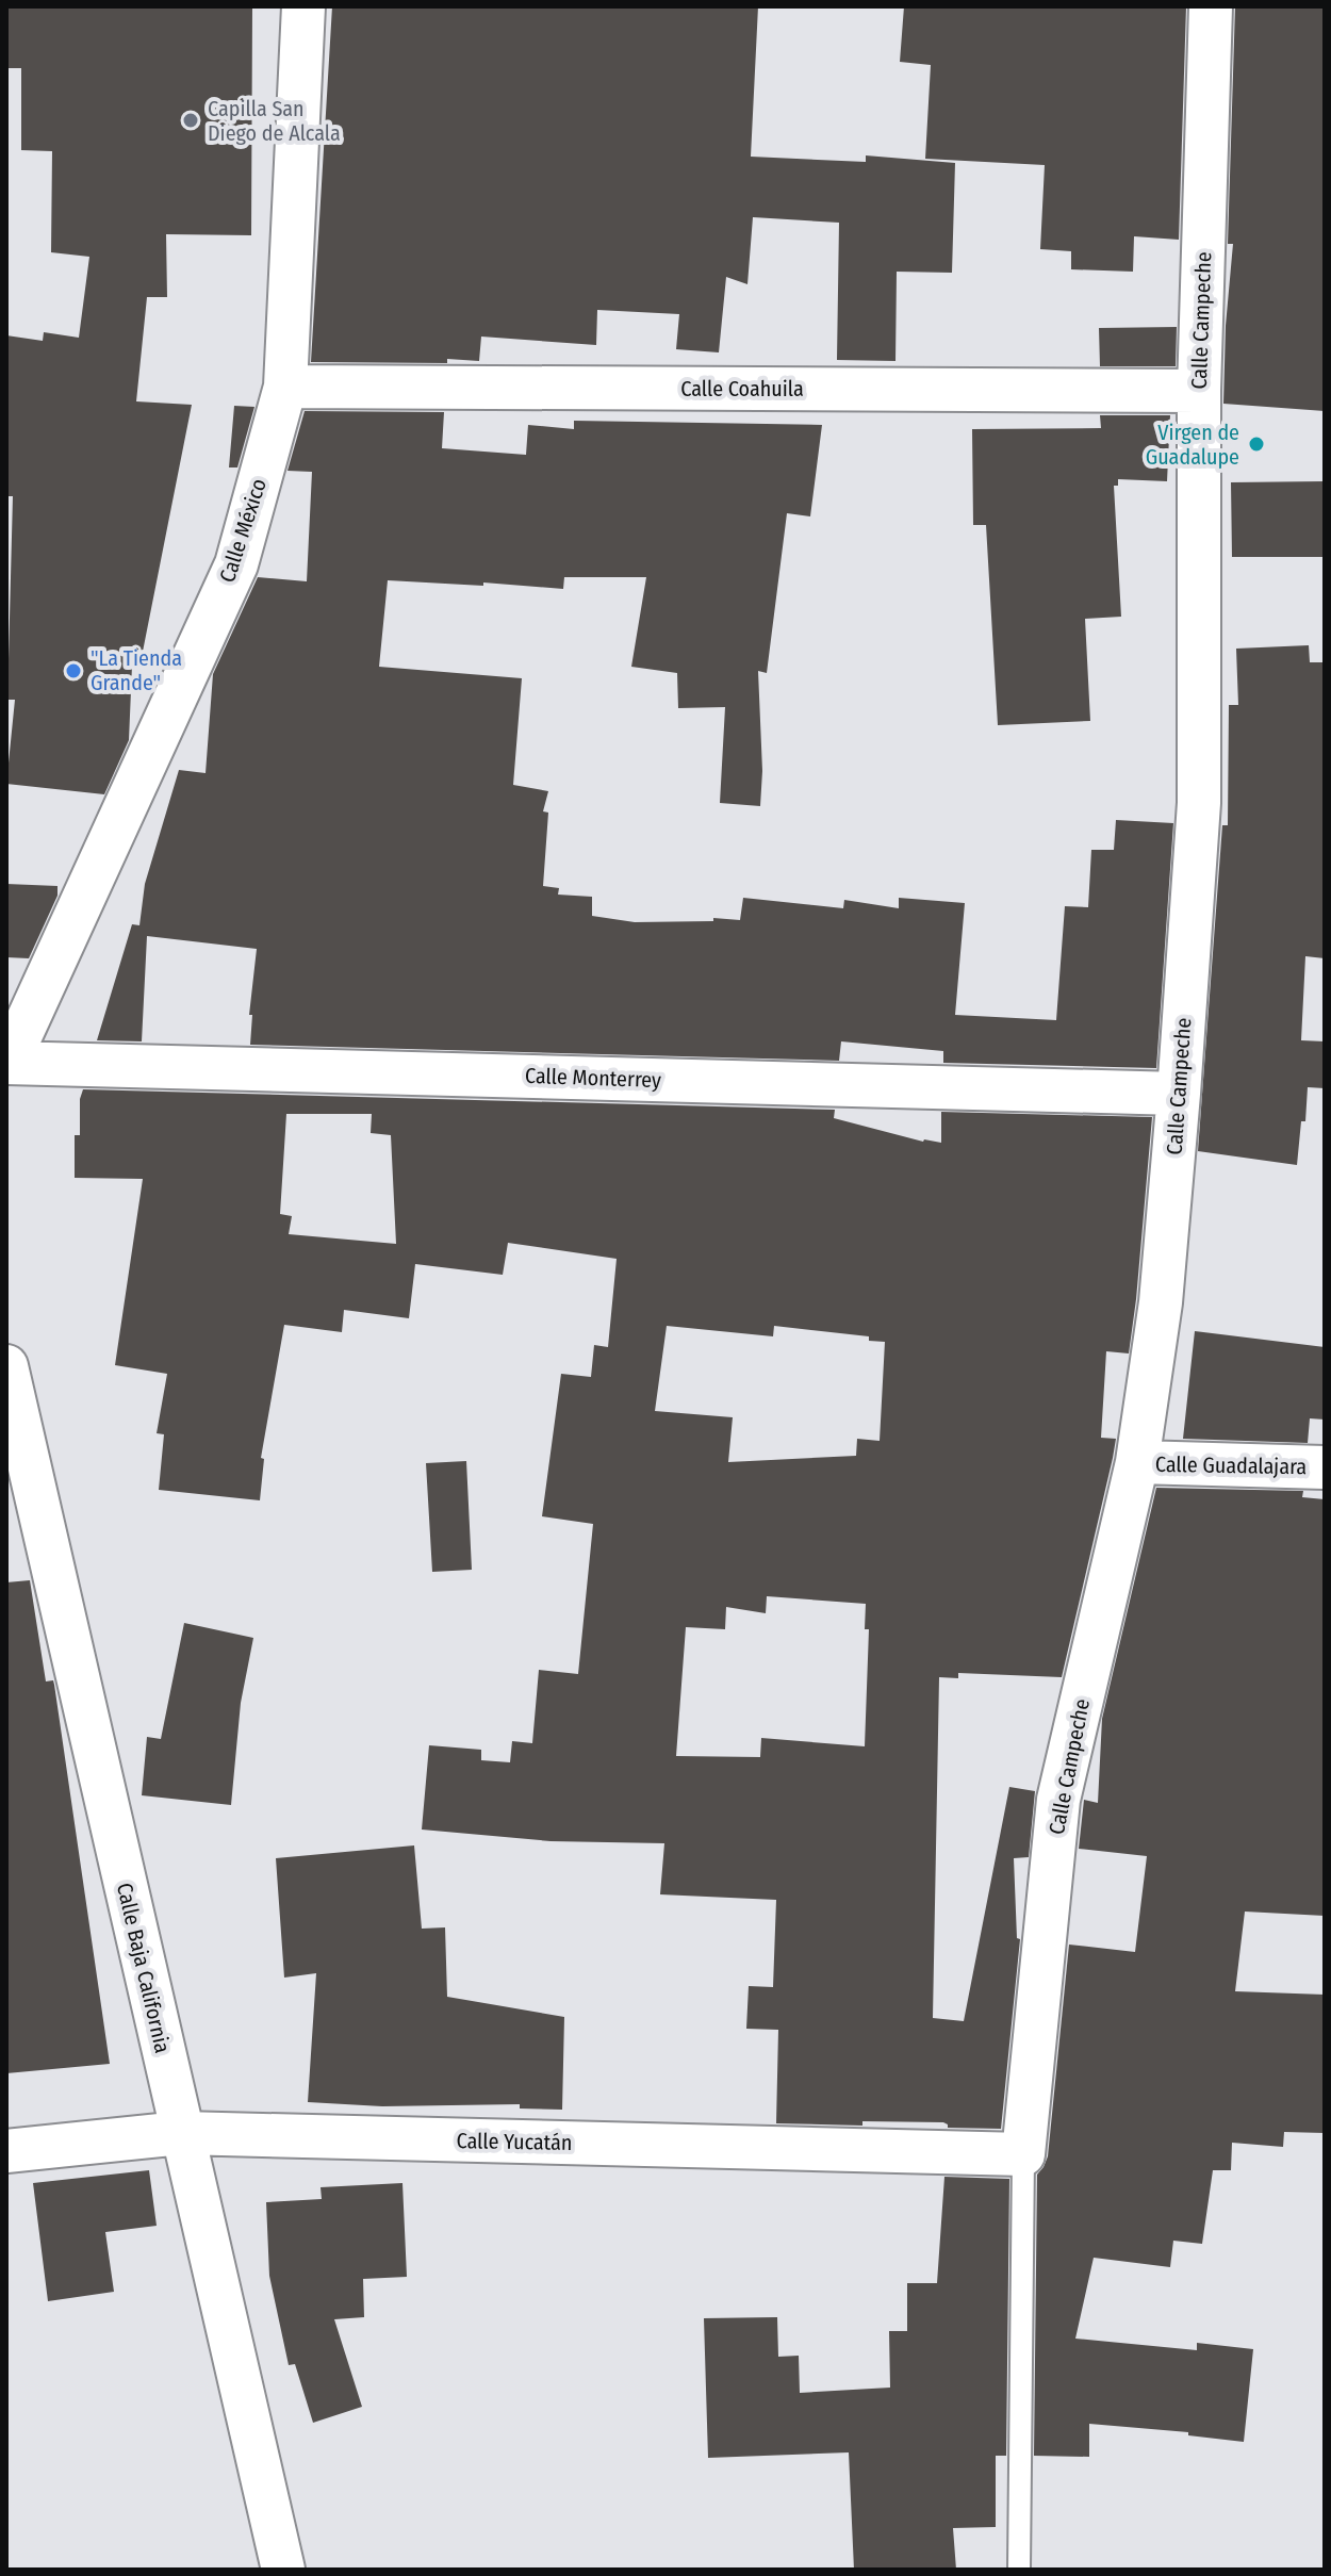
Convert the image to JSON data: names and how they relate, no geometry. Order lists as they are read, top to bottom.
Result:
{
  "streets": {
    "street": [
      "Calle Campeche",
      "Calle Coahuila",
      "Calle México",
      "Calle Monterrey",
      "Calle Guadalajara",
      "Calle Baja California",
      "Calle Yucatán"
    ]
  },
  "crossings": [
    ["Calle Campeche", "Calle Coahuila"],
    ["Calle Campeche", "Calle Monterrey"],
    ["Calle Campeche", "Calle Guadalajara"],
    ["Calle Campeche", "Calle Yucatán"],
    ["Calle Coahuila", "Calle México"],
    ["Calle México", "Calle Monterrey"],
    ["Calle Baja California", "Calle Yucatán"]
  ],
  "places": ["Capilla San Diego de Alcala", "Virgen de Guadalupe", "\"La Tienda Grande\""]
}
